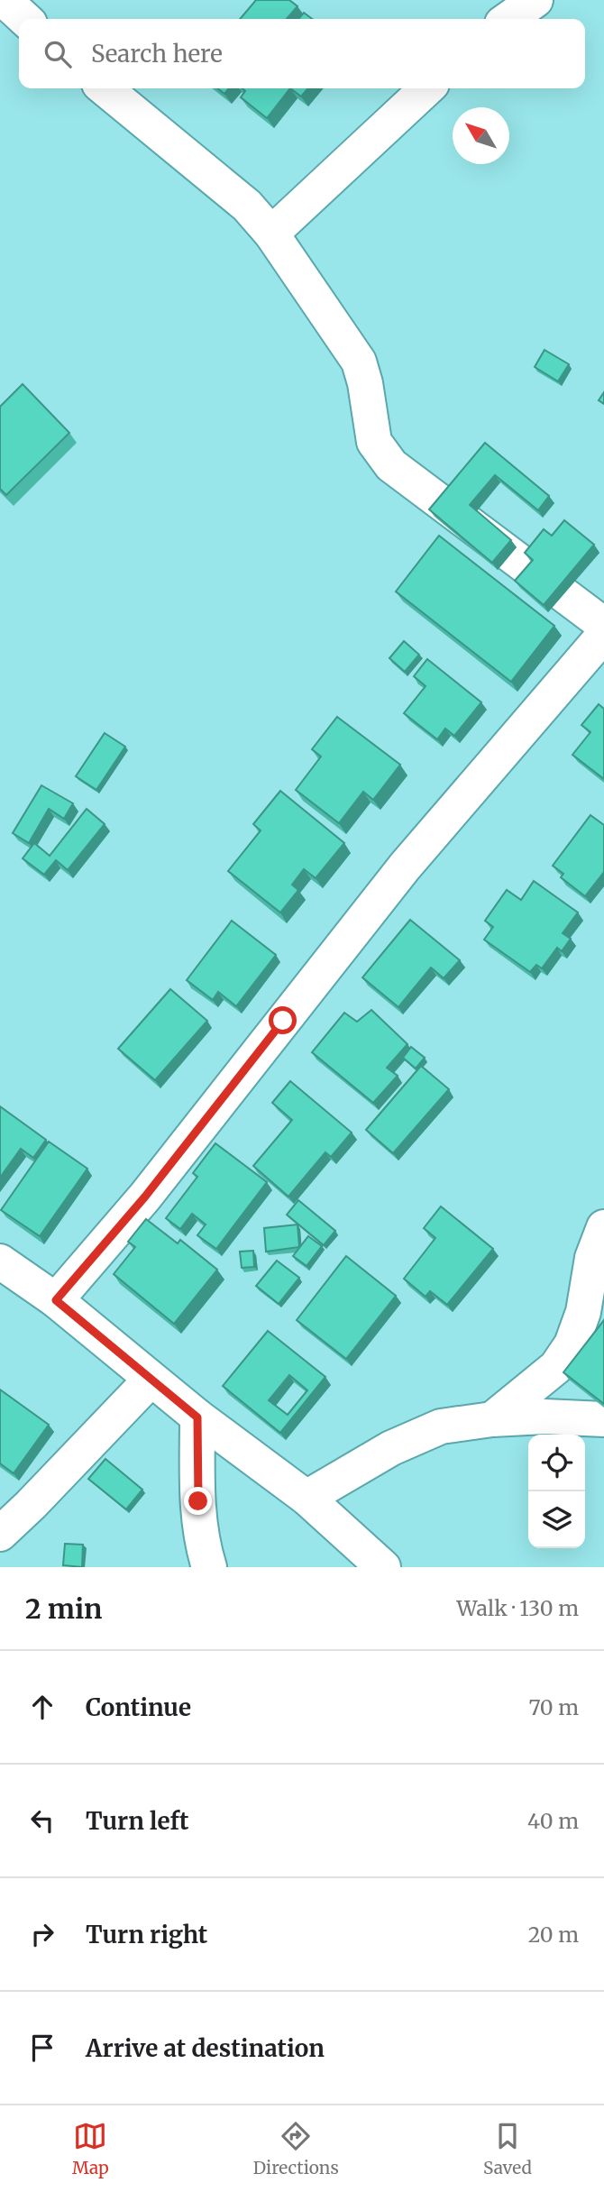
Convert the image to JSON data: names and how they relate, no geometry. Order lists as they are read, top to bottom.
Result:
{
  "north": "top left",
  "page": {
    "search": "Search here",
    "heading": ["2 min", "Walk · 130 m"],
    "list": [
      ["Continue", "70 m"],
      ["Turn left", "40 m"],
      ["Turn right", "20 m"],
      "Arrive at destination"
    ],
    "nav": ["Map", "Directions", "Saved"]
  }
}
